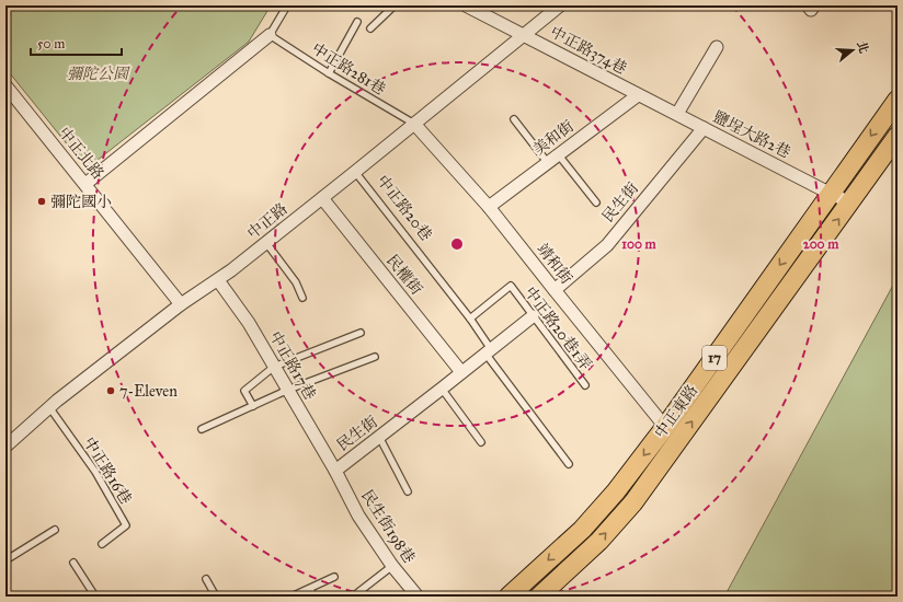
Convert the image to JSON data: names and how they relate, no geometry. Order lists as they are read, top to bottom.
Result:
{
  "streets": {
    "main road": ["17", "中正東路"],
    "street": [
      "中正路374巷",
      "鹽埕大路2巷",
      "美和街",
      "中正北路",
      "民生街",
      "中正路",
      "靖和街",
      "民權街",
      "中正路17巷",
      "民生街198巷"
    ],
    "lane": [
      "中正路281巷",
      "中正路20巷",
      "中正路20巷1弄",
      "中正路16巷"
    ]
  },
  "crossings": [
    ["中正路374巷", "鹽埕大路2巷"],
    ["中正路374巷", "美和街"],
    ["中正路374巷", "中正路"],
    ["中正路281巷", "中正路"],
    ["中正路281巷", "靖和街"],
    ["鹽埕大路2巷", "美和街"],
    ["鹽埕大路2巷", "民生街"],
    ["鹽埕大路2巷", "中正東路"],
    ["美和街", "靖和街"],
    ["中正北路", "中正路"],
    ["民生街", "靖和街"],
    ["民生街", "民權街"],
    ["民生街", "中正路17巷"],
    ["民生街", "民生街198巷"],
    ["中正路20巷", "中正路"],
    ["中正路20巷", "中正路20巷1弄"],
    ["中正路", "靖和街"],
    ["中正路", "民權街"],
    ["中正路", "中正路17巷"],
    ["中正路", "中正路16巷"],
    ["靖和街", "中正東路"],
    ["中正路17巷", "民生街198巷"]
  ],
  "parks": ["彌陀公園"],
  "places": ["彌陀國小", "7-Eleven"],
  "scale_bar": "50 m",
  "north": "right",
  "rings": ["100 m", "200 m"]
}
